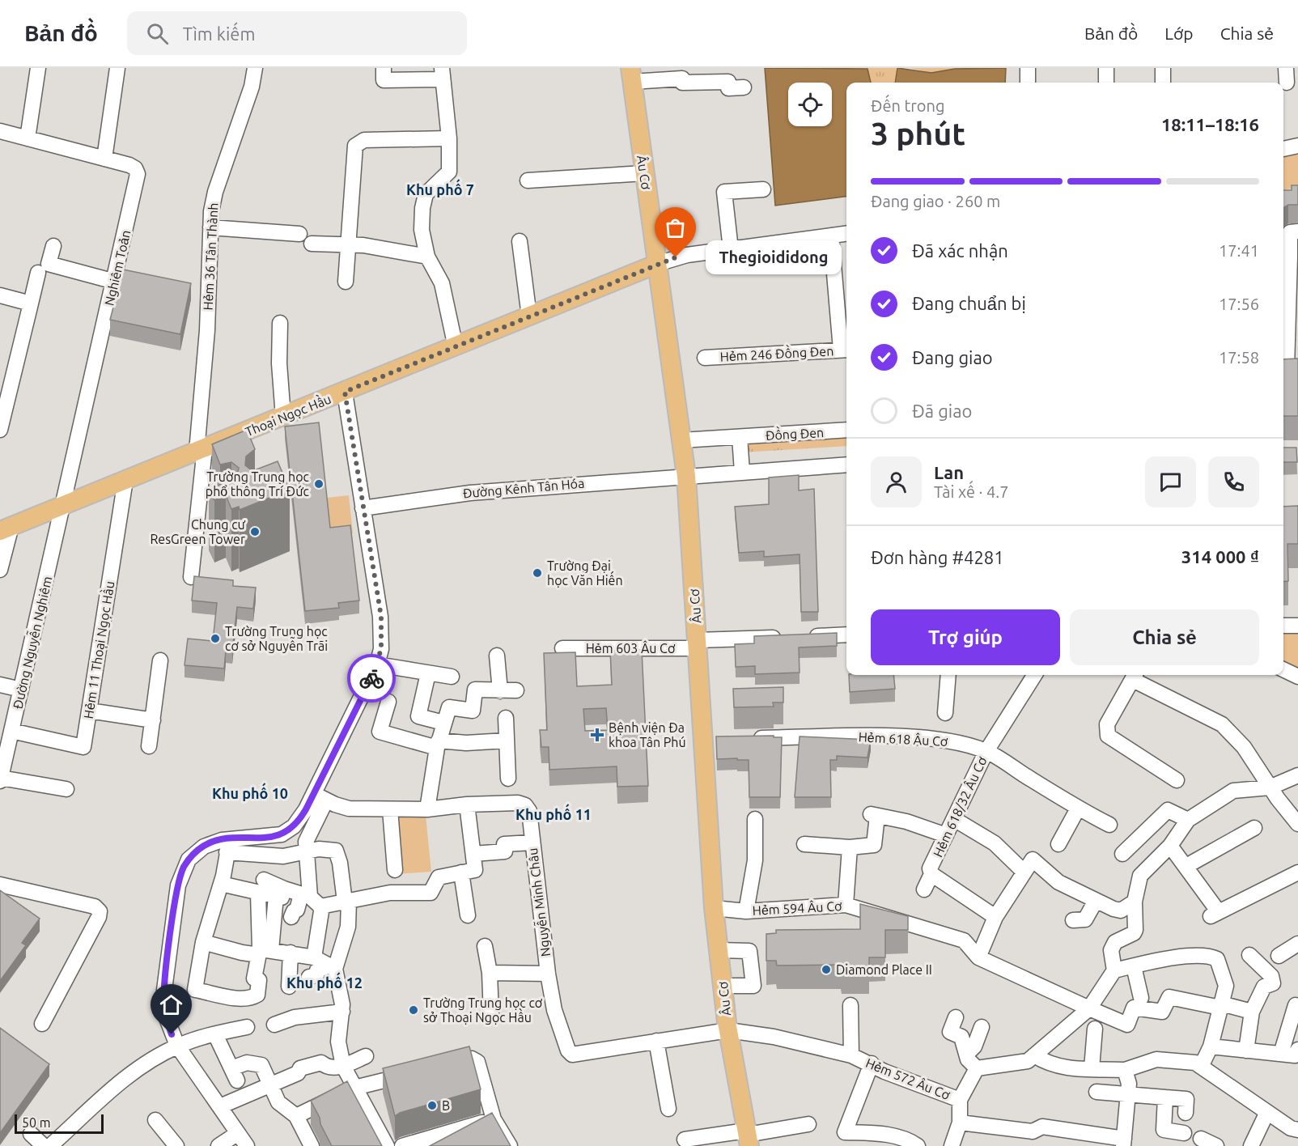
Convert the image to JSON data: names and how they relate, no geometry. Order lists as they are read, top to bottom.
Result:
{
  "streets": {
    "main road": ["Âu Cơ", "Thoại Ngọc Hầu"],
    "street": [
      "Hẻm 36 Tân Thành",
      "Nghiêm Toản",
      "Hẻm 246 Đồng Đen",
      "Đồng Đen",
      "Đường Kênh Tân Hóa",
      "Đường Nguyễn Nghiêm",
      "Hẻm 603 Âu Cơ",
      "Hẻm 11 Thoại Ngọc Hầu",
      "Hẻm 618 Âu Cơ",
      "Hẻm 618/32 Âu Cơ",
      "Nguyễn Minh Châu",
      "Hẻm 594 Âu Cơ",
      "Hẻm 572 Âu Cơ"
    ]
  },
  "crossings": [
    ["Âu Cơ", "Thoại Ngọc Hầu"],
    ["Âu Cơ", "Đồng Đen"],
    ["Âu Cơ", "Đường Kênh Tân Hóa"],
    ["Âu Cơ", "Hẻm 603 Âu Cơ"],
    ["Âu Cơ", "Nguyễn Minh Châu"],
    ["Âu Cơ", "Hẻm 594 Âu Cơ"],
    ["Âu Cơ", "Hẻm 572 Âu Cơ"],
    ["Hẻm 36 Tân Thành", "Thoại Ngọc Hầu"],
    ["Nghiêm Toản", "Thoại Ngọc Hầu"],
    ["Nghiêm Toản", "Đường Nguyễn Nghiêm"],
    ["Thoại Ngọc Hầu", "Đường Nguyễn Nghiêm"],
    ["Thoại Ngọc Hầu", "Hẻm 11 Thoại Ngọc Hầu"],
    ["Đường Nguyễn Nghiêm", "Hẻm 11 Thoại Ngọc Hầu"],
    ["Hẻm 618 Âu Cơ", "Hẻm 618/32 Âu Cơ"],
    ["Nguyễn Minh Châu", "Hẻm 572 Âu Cơ"]
  ],
  "districts": [
    "Khu phố 7",
    "Khu phố 10",
    "Khu phố 11",
    "Khu phố 12"
  ],
  "places": {
    "other": [
      "Thegioididong",
      "Trường Trung học phổ thông Trí Đức",
      "Chung cư ResGreen Tower",
      "Trường Đại học Văn Hiến",
      "Trường Trung học cơ sở Nguyễn Trãi",
      "Diamond Place II",
      "Trường Trung học cơ sở Thoại Ngọc Hầu",
      "B"
    ],
    "health": ["Bệnh viện Đa khoa Tân Phú"]
  },
  "scale_bar": "50 m",
  "page": {
    "header": "Bản đồ",
    "search": "Tìm kiếm",
    "nav": ["Bản đồ", "Lớp", "Chia sẻ"],
    "heading": ["3 phút", "Đến trong", "18:11–18:16"],
    "panel": [
      "Lan",
      "Tài xế · 4.7",
      "Đơn hàng #4281",
      "314 000 ₫"
    ],
    "bar": "Đang giao · 260 m",
    "list": [
      ["Đã xác nhận", "17:41"],
      ["Đang chuẩn bị", "17:56"],
      ["Đang giao", "17:58"],
      "Đã giao"
    ],
    "bubble": "Thegioididong",
    "buttons": ["Trợ giúp", "Chia sẻ"],
    "scale": "50 m"
  }
}
